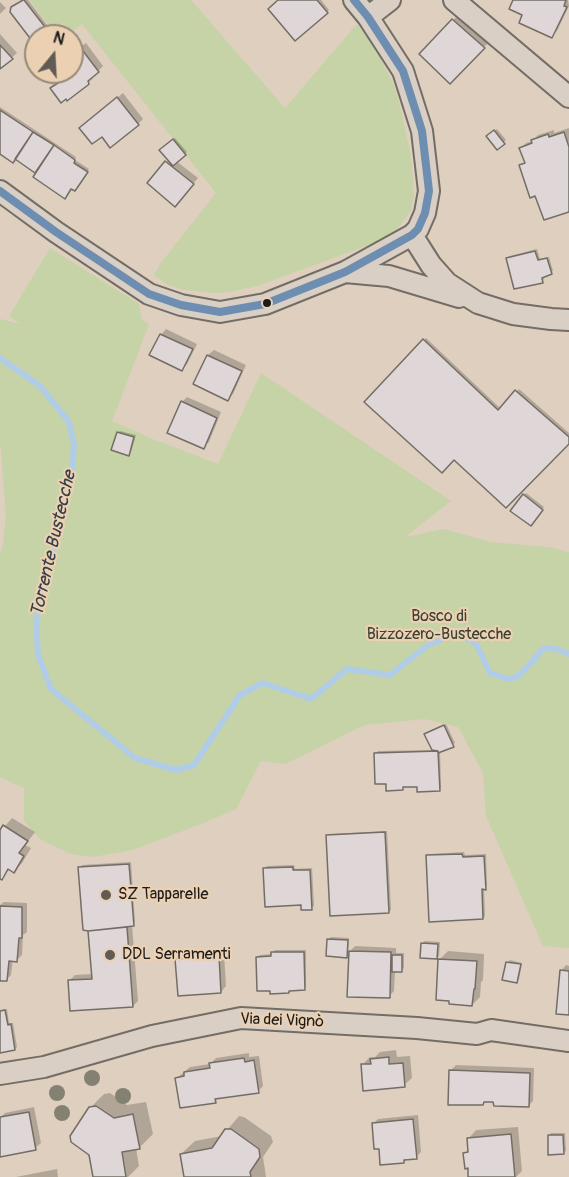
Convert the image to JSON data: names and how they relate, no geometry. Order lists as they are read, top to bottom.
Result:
{
  "streets": {
    "street": ["Via dei Vignò"]
  },
  "water": ["Torrente Bustecche"],
  "parks": ["Bosco di Bizzozero-Bustecche"],
  "places": ["SZ Tapparelle", "DDL Serramenti"],
  "north": "top"
}
